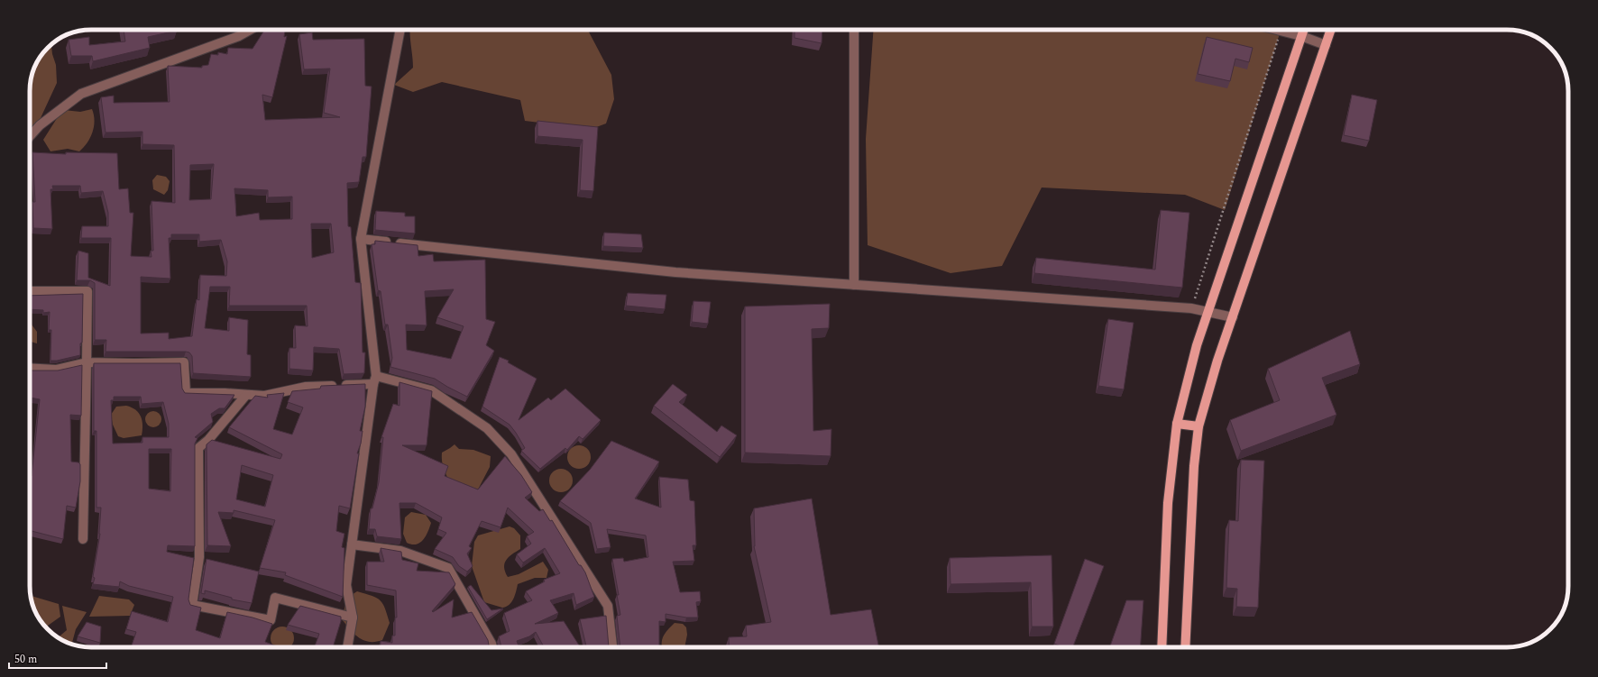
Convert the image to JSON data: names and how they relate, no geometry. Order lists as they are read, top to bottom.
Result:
{
  "scale_bar": "50 m"
}
